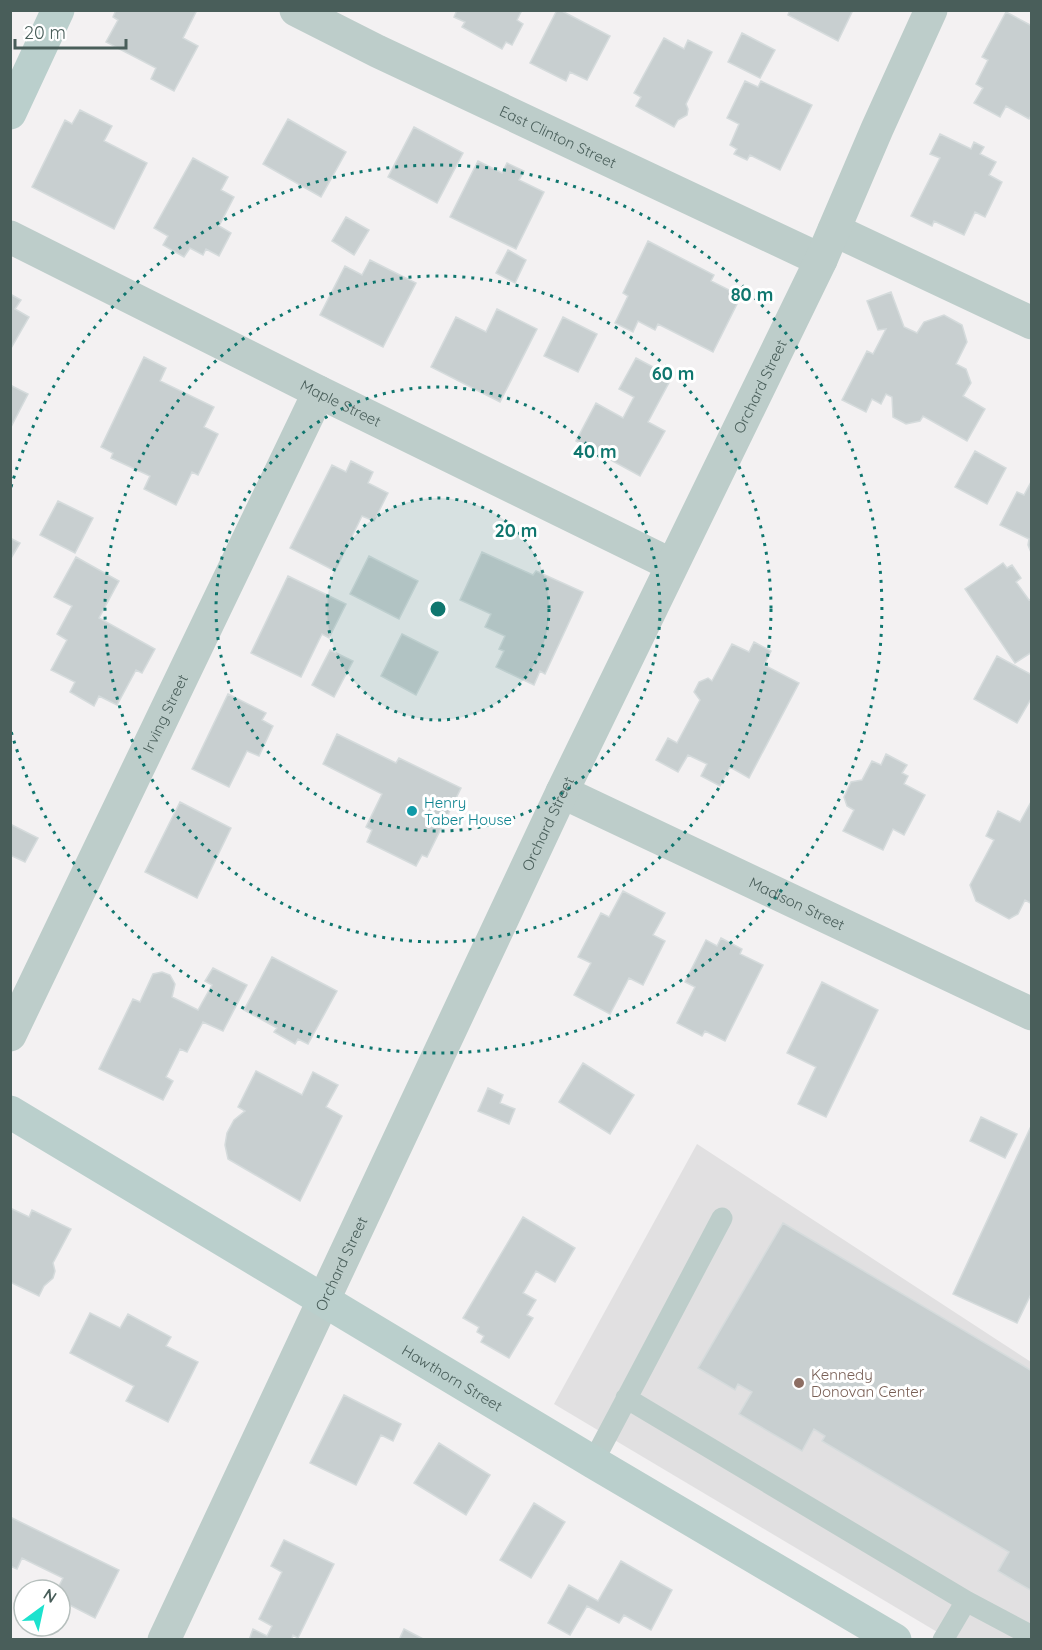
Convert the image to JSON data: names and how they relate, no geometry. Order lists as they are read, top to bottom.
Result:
{
  "streets": {
    "main road": ["Hawthorn Street"],
    "street": [
      "East Clinton Street",
      "Orchard Street",
      "Maple Street",
      "Irving Street",
      "Madison Street"
    ]
  },
  "crossings": [
    ["East Clinton Street", "Orchard Street"],
    ["Orchard Street", "Maple Street"],
    ["Orchard Street", "Madison Street"],
    ["Orchard Street", "Hawthorn Street"],
    ["Maple Street", "Irving Street"]
  ],
  "places": ["Henry Taber House", "Kennedy Donovan Center"],
  "scale_bar": "20 m",
  "north": "top right",
  "rings": [
    "80 m",
    "60 m",
    "40 m",
    "20 m"
  ]
}
